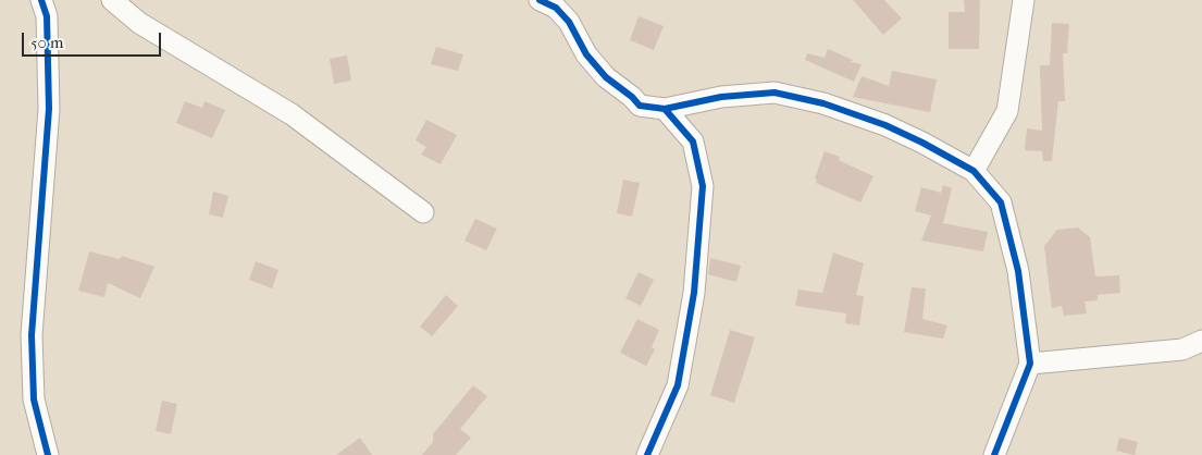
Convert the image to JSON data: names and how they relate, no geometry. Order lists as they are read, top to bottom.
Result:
{
  "scale_bar": "50 m"
}
